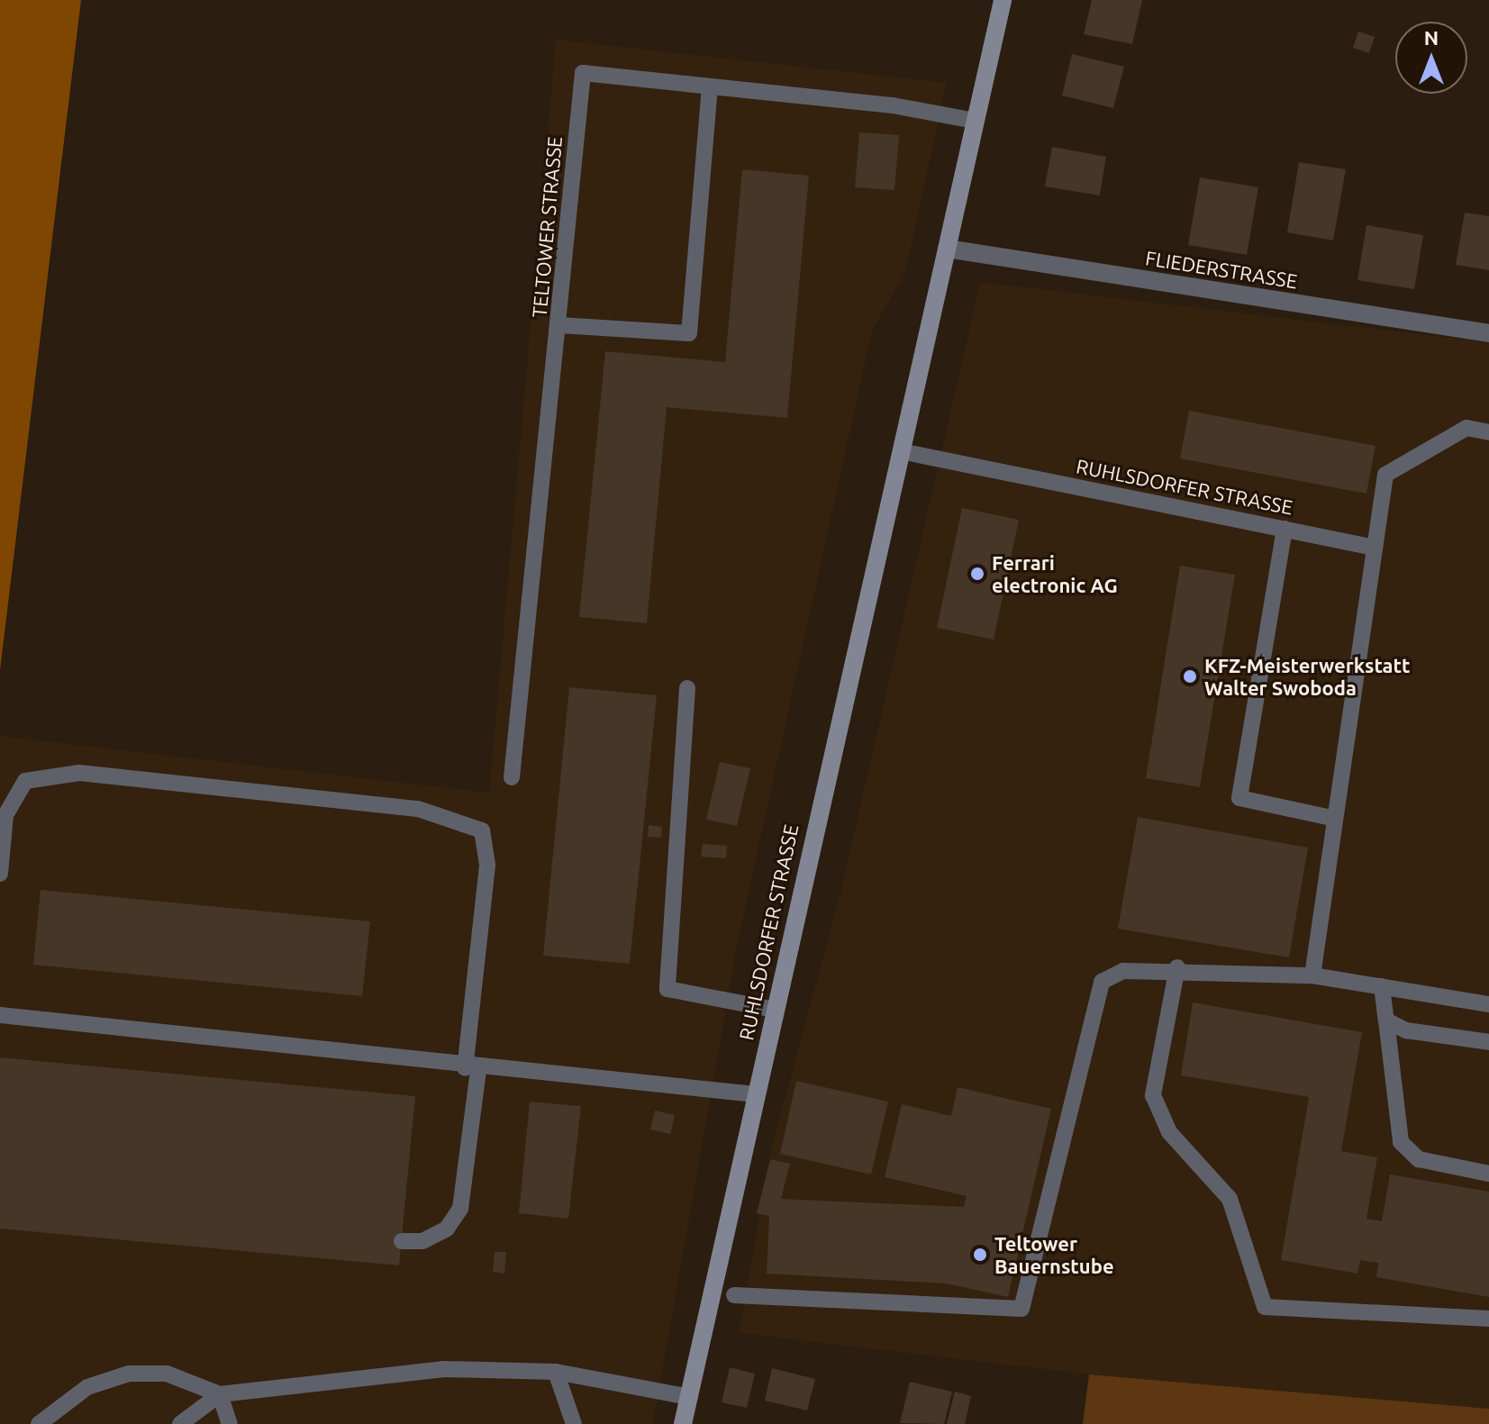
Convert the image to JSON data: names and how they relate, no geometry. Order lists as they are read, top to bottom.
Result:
{
  "streets": {
    "main road": ["RUHLSDORFER STRASSE"],
    "street": ["FLIEDERSTRASSE"],
    "lane": ["TELTOWER STRASSE"]
  },
  "crossings": [
    ["TELTOWER STRASSE", "RUHLSDORFER STRASSE"],
    ["FLIEDERSTRASSE", "RUHLSDORFER STRASSE"]
  ],
  "places": ["Ferrari electronic AG", "KFZ-Meisterwerkstatt Walter Swoboda", "Teltower Bauernstube"],
  "north": "top"
}
